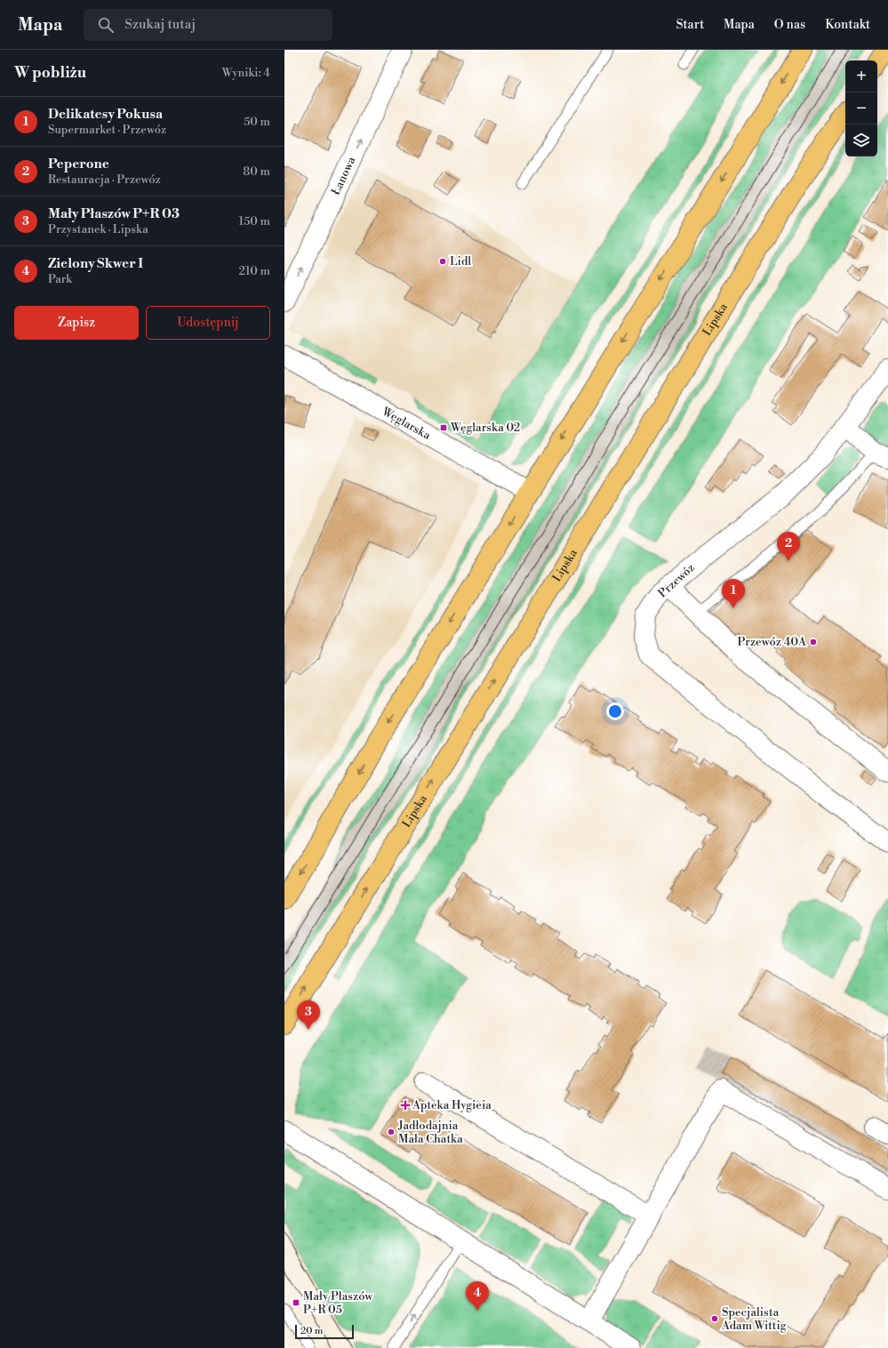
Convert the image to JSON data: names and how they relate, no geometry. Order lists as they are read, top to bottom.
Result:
{
  "streets": {
    "main road": ["Lipska"],
    "street": ["Łanowa", "Węglarska", "Przewóz"]
  },
  "one_way": ["Łanowa"],
  "places": {
    "other": [
      "Lidl",
      "Przewóz 40A",
      "Jadłodajnia Mała Chatka",
      "Specjalista Adam Wittig"
    ],
    "transit": ["Węglarska 02", "Mały Płaszów P+R 05"],
    "health": ["Apteka Hygieia"]
  },
  "scale_bar": "20 m",
  "page": {
    "header": "Mapa",
    "search": "Szukaj tutaj",
    "nav": [
      "Start",
      "Mapa",
      "O nas",
      "Kontakt"
    ],
    "heading": ["W pobliżu", "Wyniki: 4"],
    "map_buttons": ["+", "−"],
    "list": [
      {
        "mark": "1",
        "name": "Delikatesy Pokusa",
        "note": "Supermarket · Przewóz",
        "value": "50 m"
      },
      {
        "mark": "2",
        "name": "Peperone",
        "note": "Restauracja · Przewóz",
        "value": "80 m"
      },
      {
        "mark": "3",
        "name": "Mały Płaszów P+R 03",
        "note": "Przystanek · Lipska",
        "value": "150 m"
      },
      {
        "mark": "4",
        "name": "Zielony Skwer I",
        "note": "Park",
        "value": "210 m"
      }
    ],
    "buttons": ["Zapisz", "Udostępnij"],
    "pins": [
      "2",
      "1",
      "3",
      "4"
    ],
    "scale": "20 m"
  }
}
